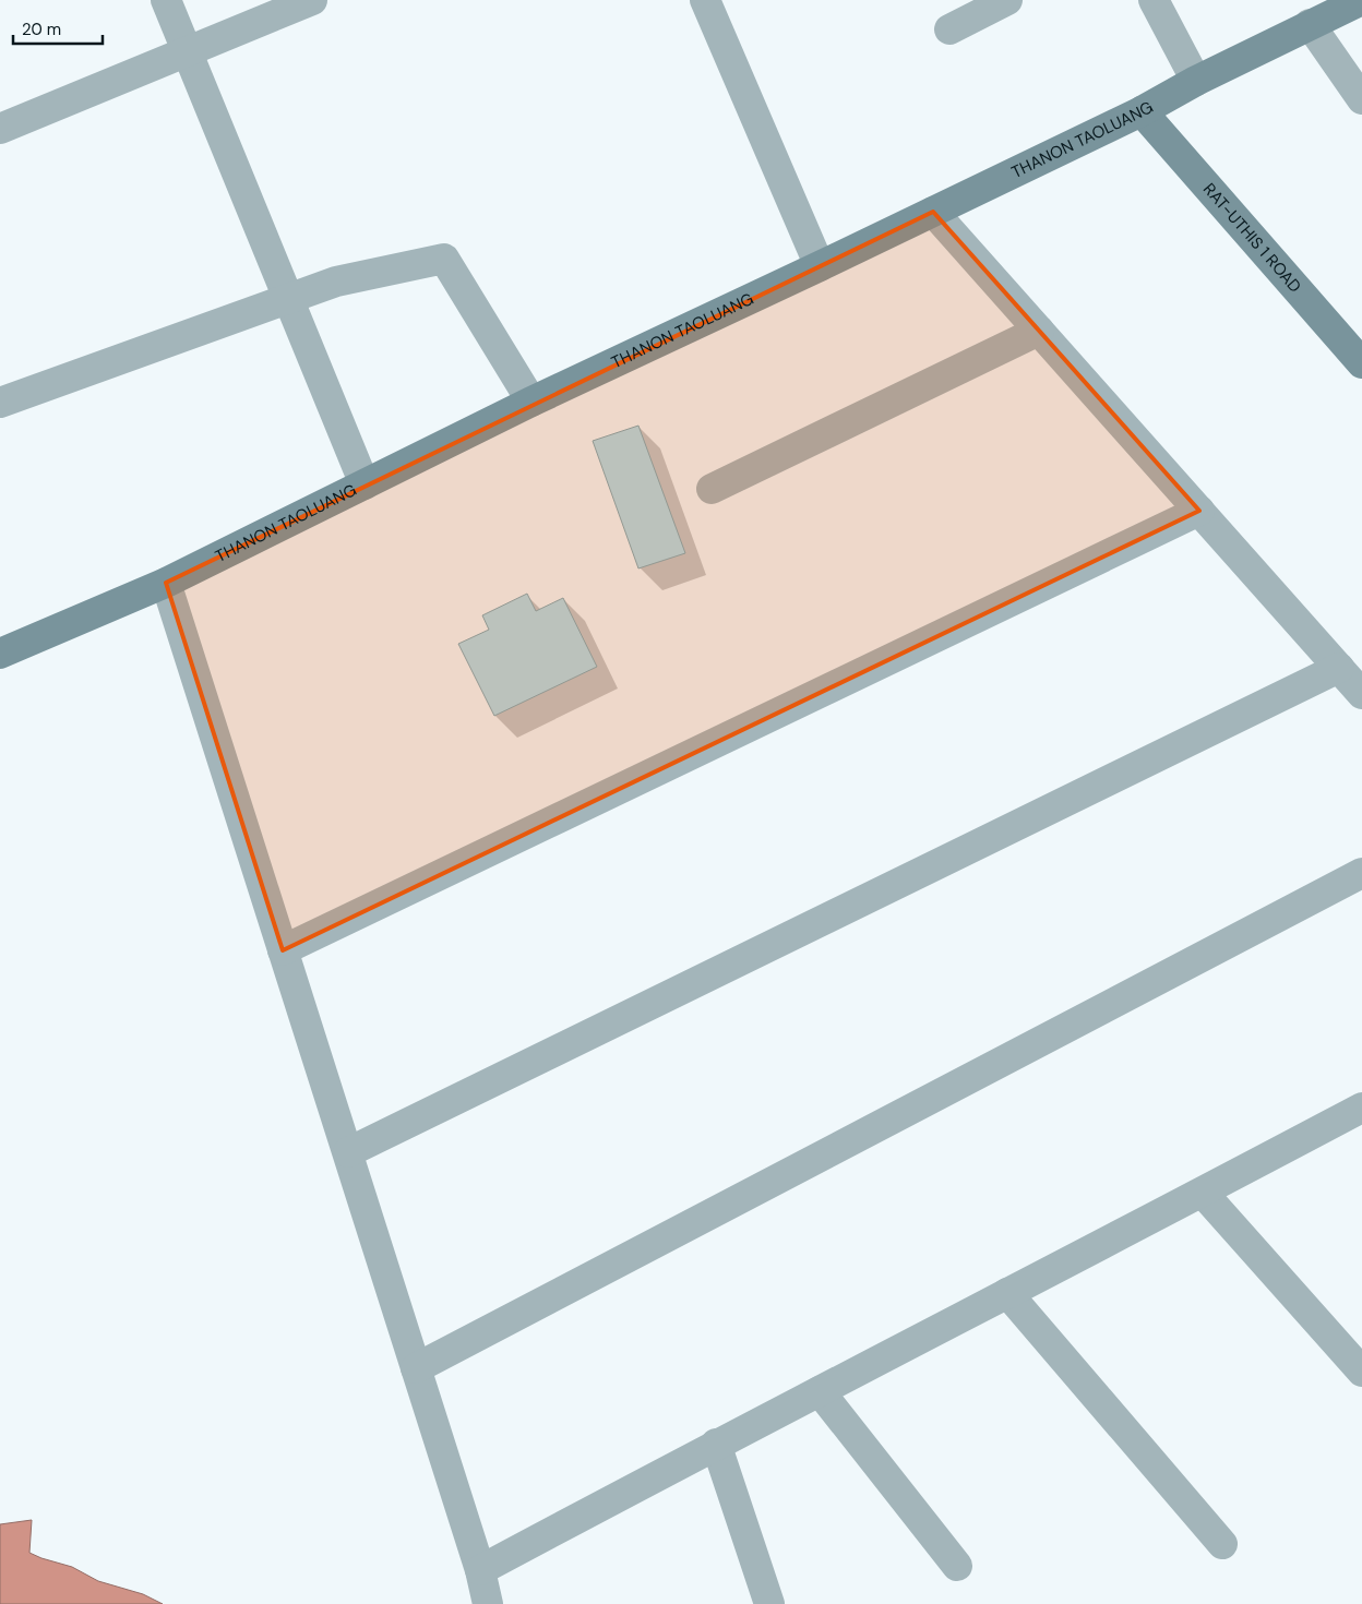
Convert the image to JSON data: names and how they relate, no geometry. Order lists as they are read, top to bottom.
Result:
{
  "streets": {
    "street": ["THANON TAOLUANG", "RAT-UTHIS 1 ROAD"]
  },
  "crossings": [
    ["THANON TAOLUANG", "RAT-UTHIS 1 ROAD"]
  ],
  "scale_bar": "20 m"
}
